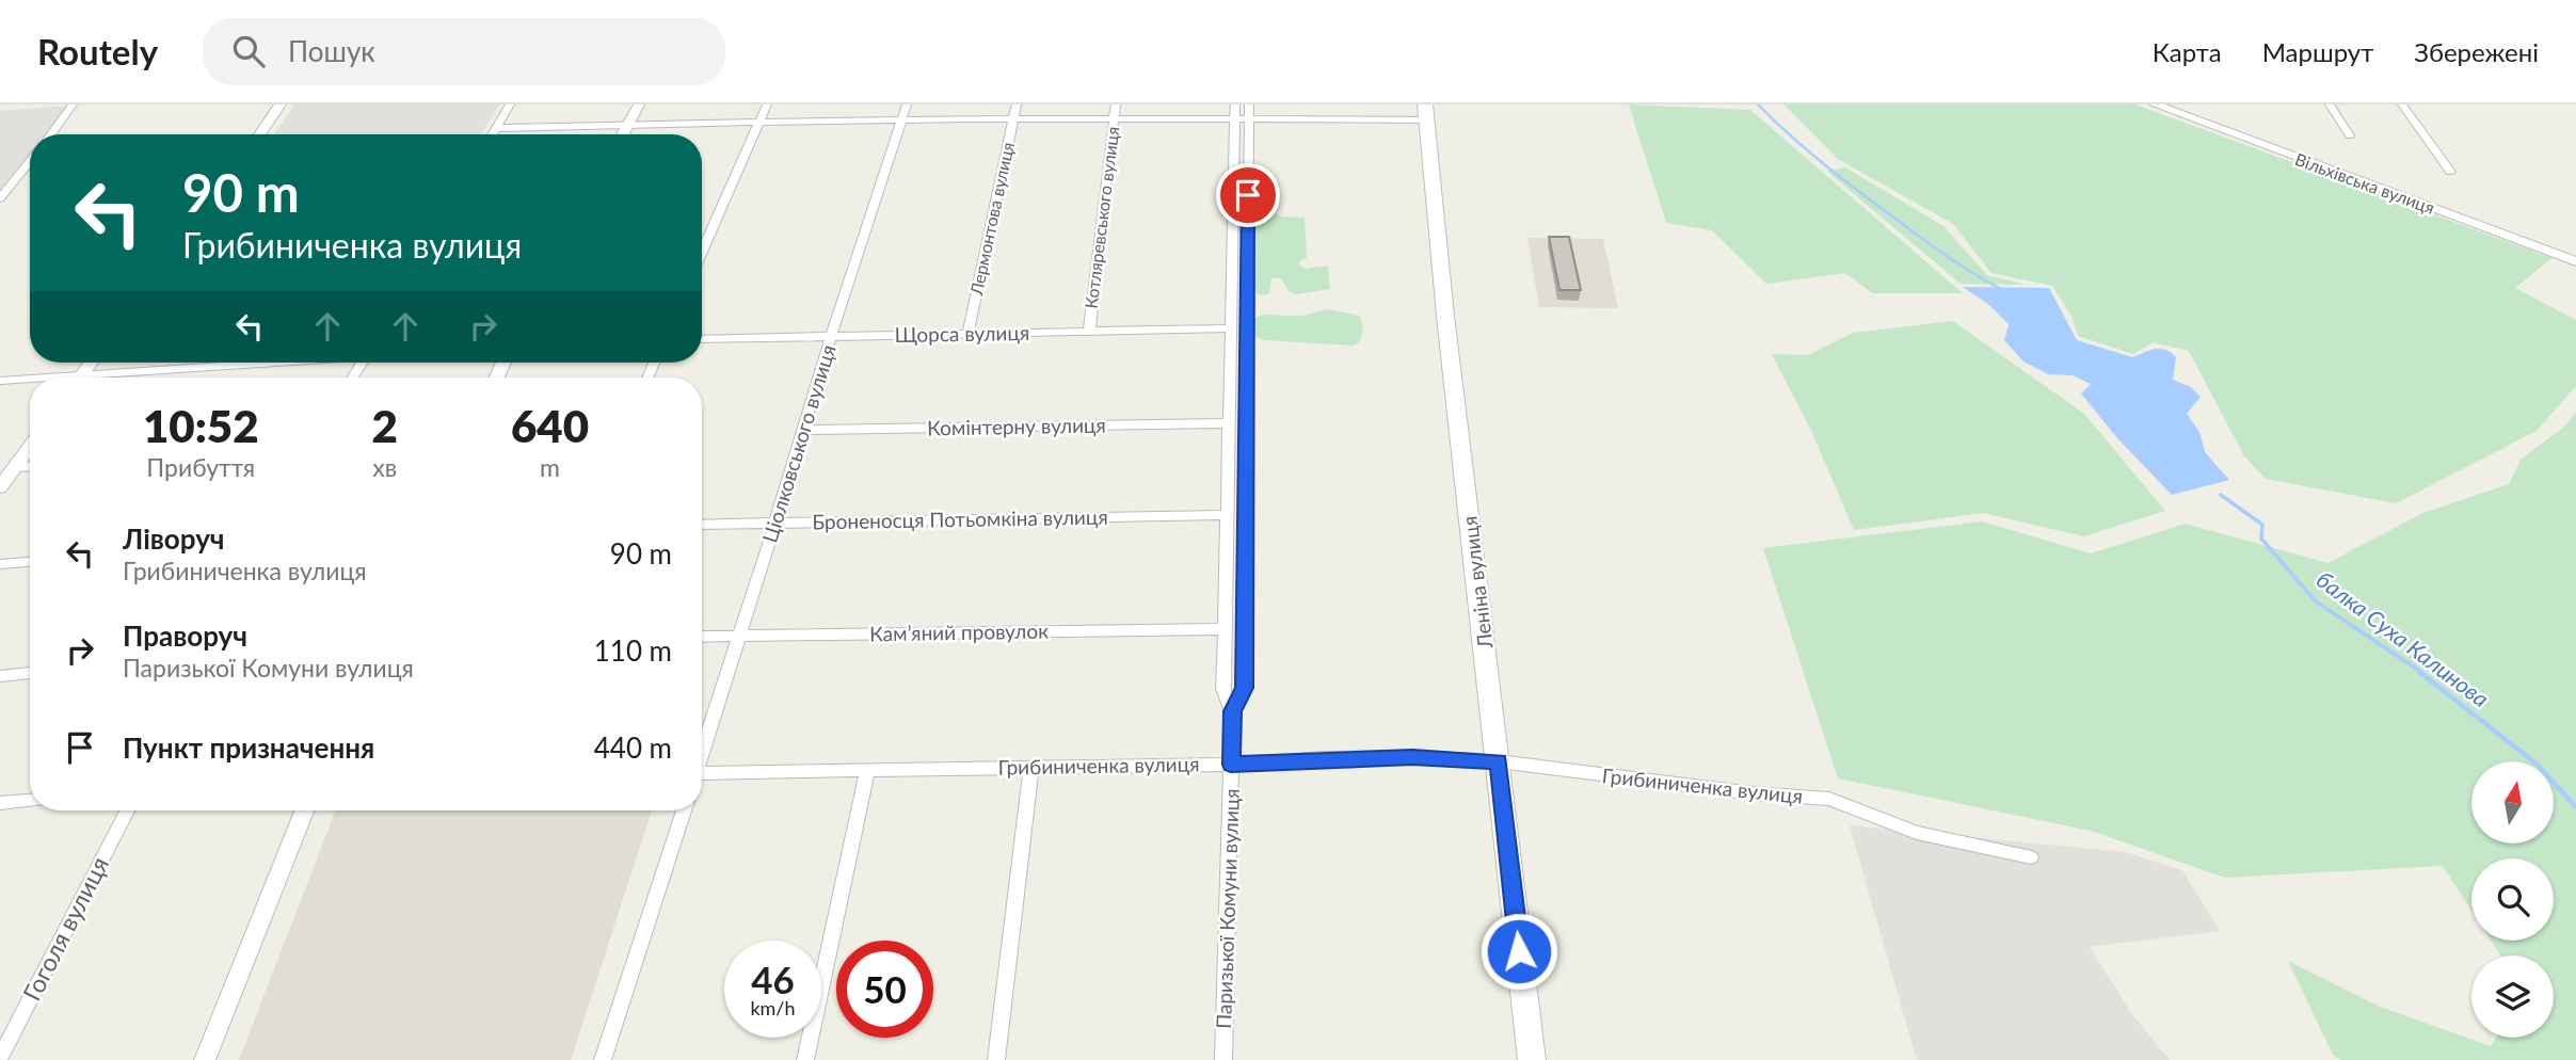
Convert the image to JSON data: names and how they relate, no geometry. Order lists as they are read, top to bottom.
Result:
{
  "streets": {
    "main road": ["Леніна вулиця"],
    "street": [
      "Вільхівська вулиця",
      "Котляревського вулиця",
      "Лермонтова вулиця",
      "Щорса вулиця",
      "Комінтерну вулиця",
      "Ціолковського вулиця",
      "Броненосця Потьомкіна вулиця",
      "Кам’яний провулок",
      "Грибиниченка вулиця",
      "Паризької Комуни вулиця",
      "Гоголя вулиця"
    ]
  },
  "crossings": [
    ["Котляревського вулиця", "Щорса вулиця"],
    ["Лермонтова вулиця", "Щорса вулиця"],
    ["Щорса вулиця", "Ціолковського вулиця"],
    ["Щорса вулиця", "Паризької Комуни вулиця"],
    ["Комінтерну вулиця", "Ціолковського вулиця"],
    ["Комінтерну вулиця", "Паризької Комуни вулиця"],
    ["Ціолковського вулиця", "Броненосця Потьомкіна вулиця"],
    ["Ціолковського вулиця", "Кам’яний провулок"],
    ["Броненосця Потьомкіна вулиця", "Паризької Комуни вулиця"],
    ["Леніна вулиця", "Грибиниченка вулиця"],
    ["Кам’яний провулок", "Паризької Комуни вулиця"],
    ["Грибиниченка вулиця", "Паризької Комуни вулиця"]
  ],
  "water": ["балка Суха Калинова"],
  "north": "top",
  "page": {
    "header": "Routely",
    "search": "Пошук",
    "nav": ["Карта", "Маршрут", "Збережені"],
    "turn": ["90 m", "Грибиниченка вулиця"],
    "eta": [
      "10:52",
      "Прибуття",
      "2",
      "хв",
      "640",
      "m"
    ],
    "list": [
      {
        "name": "Ліворуч",
        "note": "Грибиниченка вулиця",
        "value": "90 m"
      },
      {
        "name": "Праворуч",
        "note": "Паризької Комуни вулиця",
        "value": "110 m"
      },
      {
        "name": "Пункт призначення",
        "value": "440 m"
      }
    ],
    "speed": "46 km/h",
    "limit": "50"
  }
}
